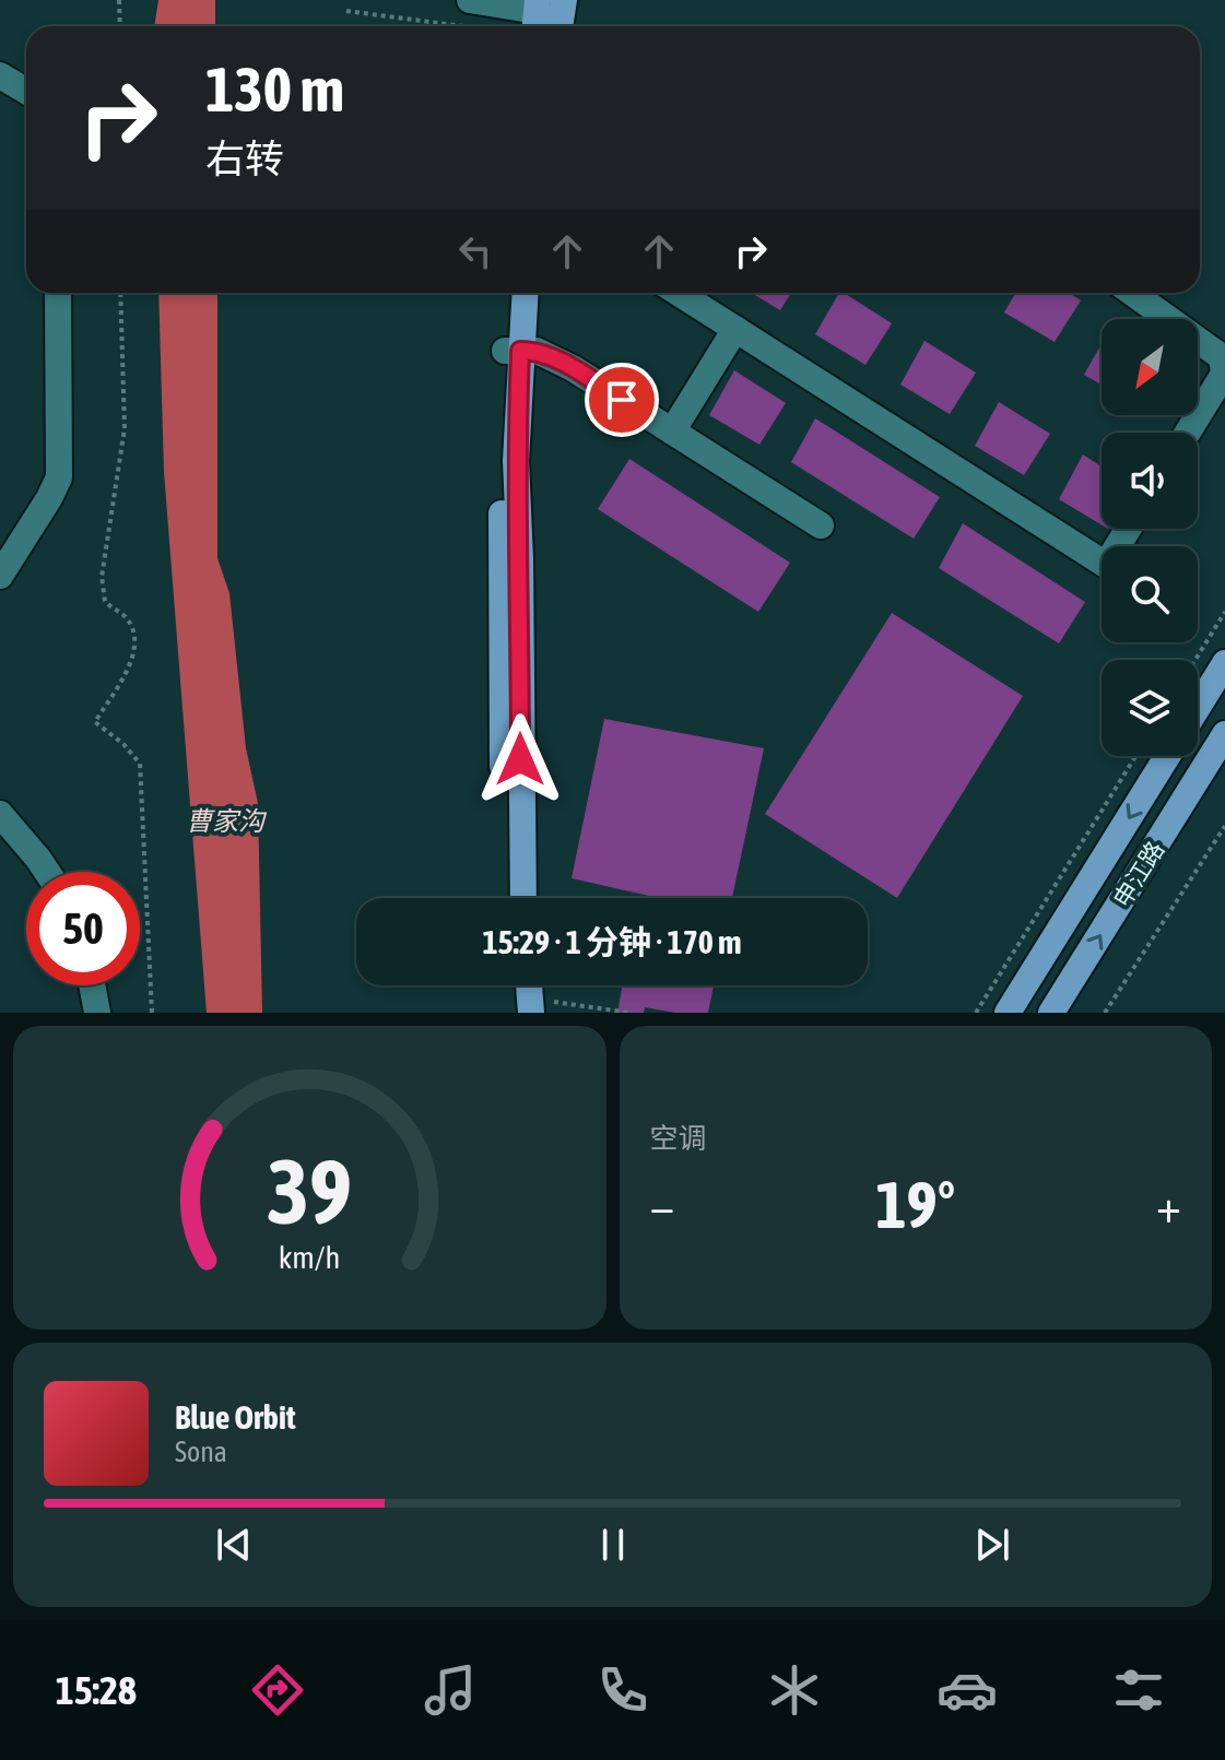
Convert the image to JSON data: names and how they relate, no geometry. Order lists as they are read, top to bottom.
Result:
{
  "streets": {
    "main road": ["申江路"]
  },
  "water": ["曹家沟"],
  "north": "bottom left",
  "page": {
    "turn": ["130 m", "右转"],
    "limit": "50",
    "trip": "15:29 · 1 分钟 · 170 m",
    "tile": "空调",
    "heat": ["−", "19°", "+"],
    "song": ["Blue Orbit", "Sona"],
    "tabs": "15:28",
    "gauge": ["39", "km/h"]
  }
}
